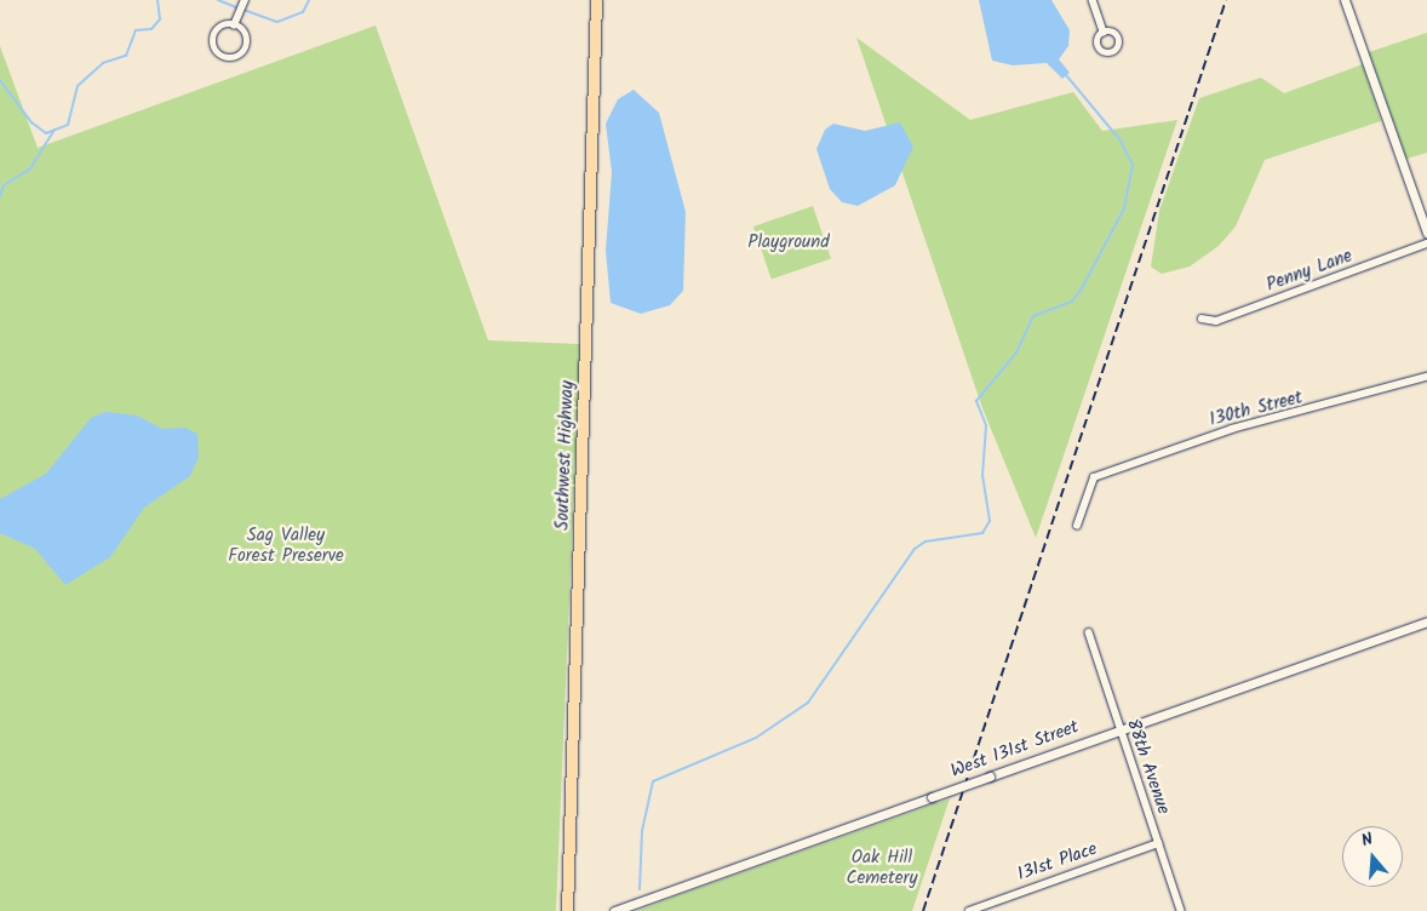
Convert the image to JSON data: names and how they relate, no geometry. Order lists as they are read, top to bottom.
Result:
{
  "streets": {
    "main road": ["Southwest Highway"],
    "street": [
      "Penny Lane",
      "130th Street",
      "West 131st Street",
      "88th Avenue",
      "131st Place"
    ]
  },
  "crossings": [
    ["West 131st Street", "88th Avenue"],
    ["88th Avenue", "131st Place"]
  ],
  "parks": ["Playground", "Sag Valley Forest Preserve", "Oak Hill Cemetery"],
  "north": "top"
}
